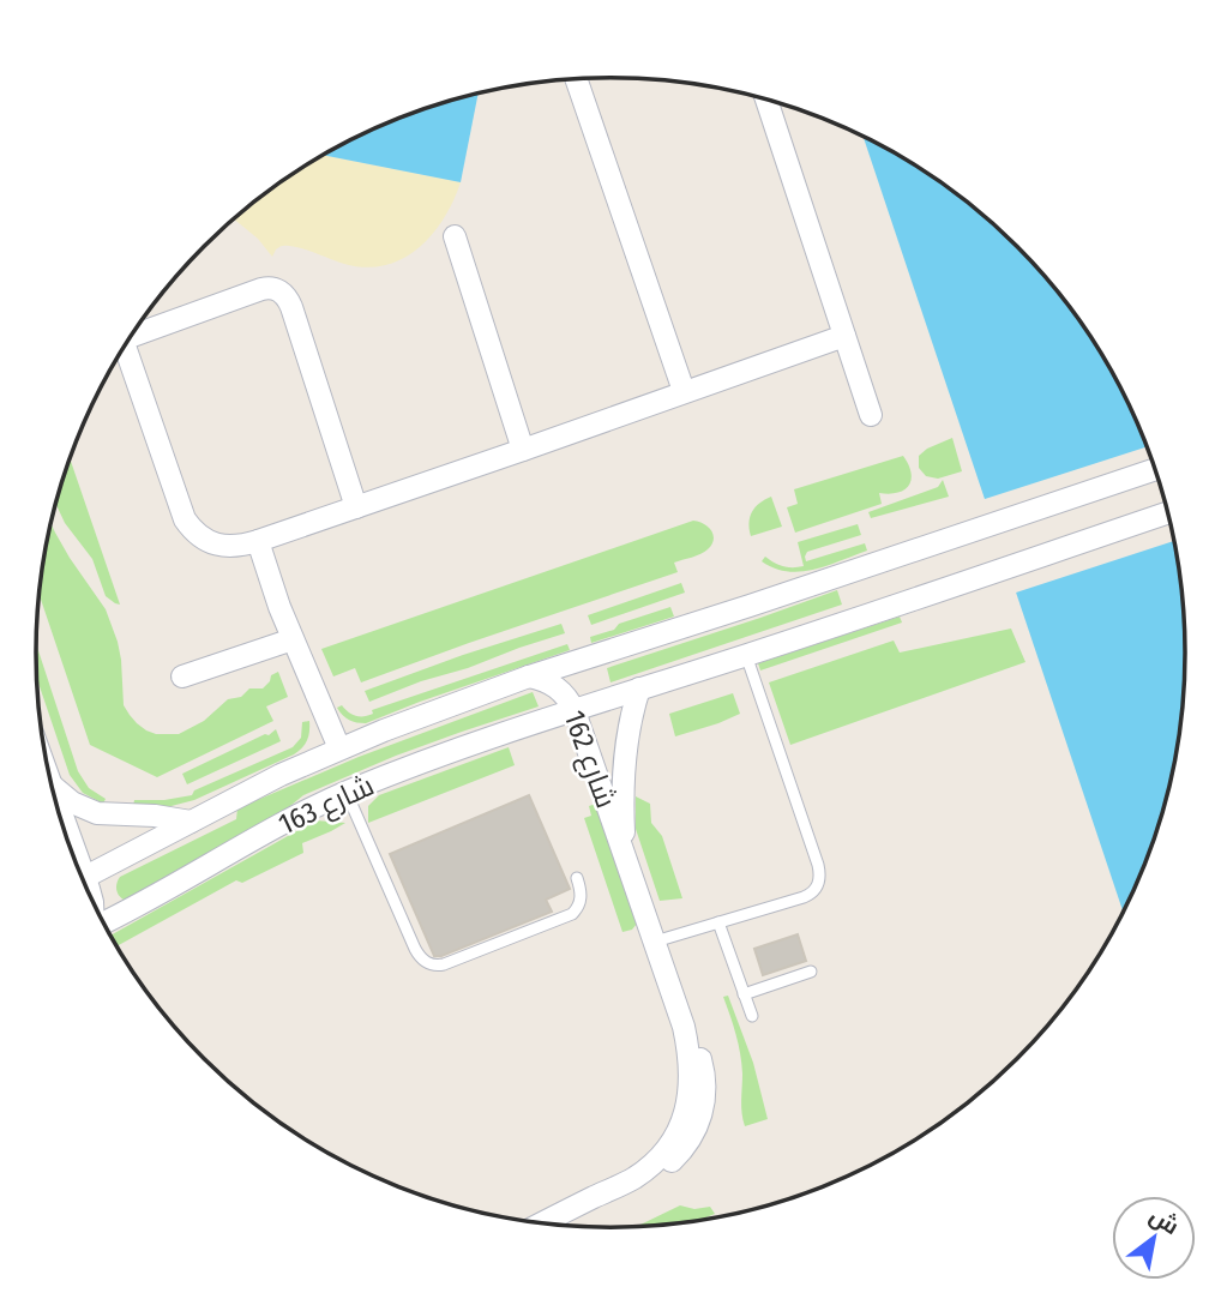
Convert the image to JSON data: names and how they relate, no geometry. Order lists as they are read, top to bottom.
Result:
{
  "streets": {
    "street": ["شارع 162", "شارع 163"]
  },
  "crossings": [
    ["شارع 162", "شارع 163"]
  ],
  "north": "top right"
}
